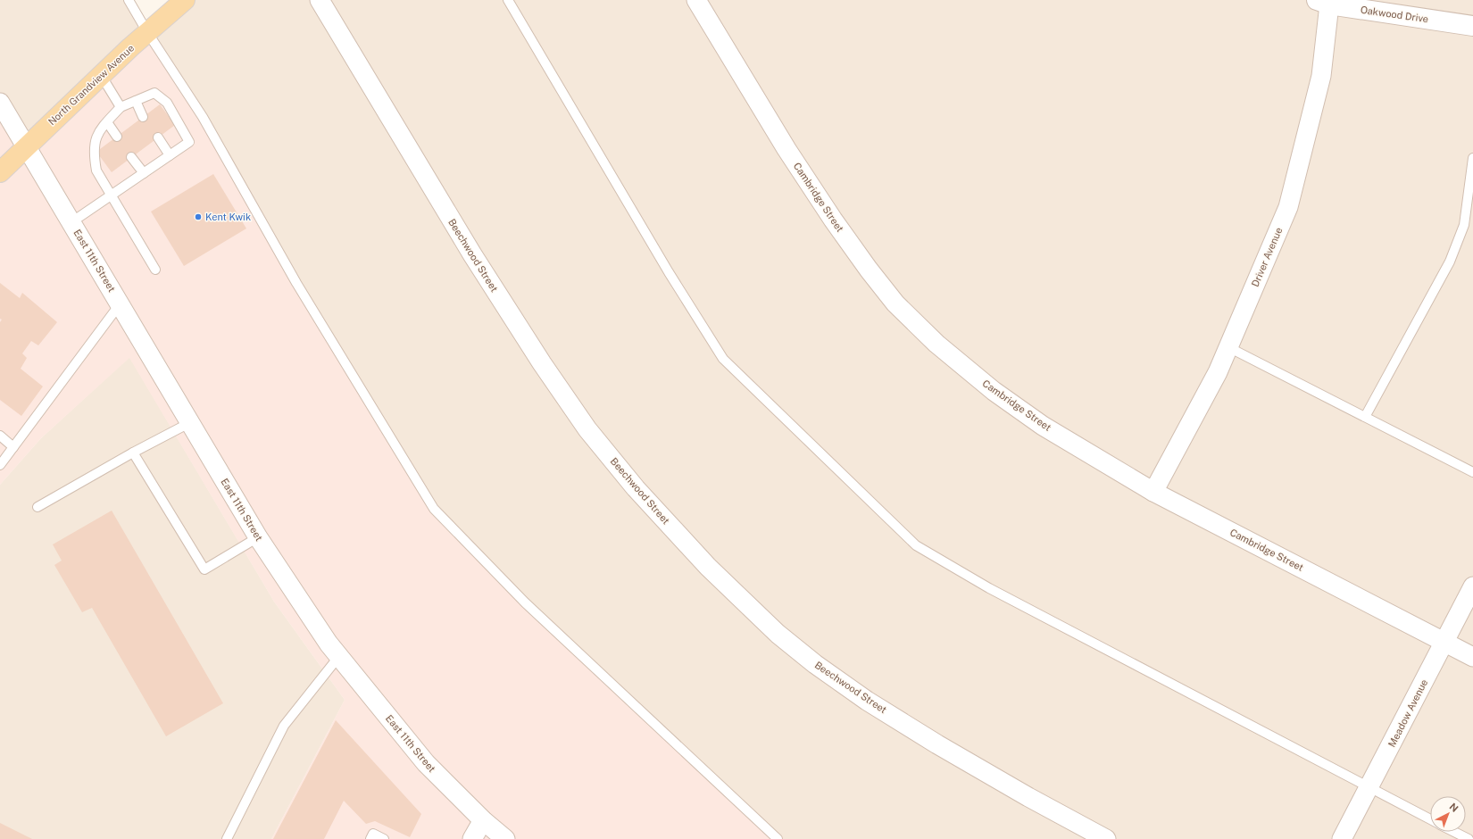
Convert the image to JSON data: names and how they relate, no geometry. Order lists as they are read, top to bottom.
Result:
{
  "streets": {
    "main road": ["North Grandview Avenue"],
    "street": [
      "Oakwood Drive",
      "Cambridge Street",
      "Beechwood Street",
      "Driver Avenue",
      "East 11th Street",
      "Meadow Avenue"
    ]
  },
  "crossings": [
    ["Oakwood Drive", "Driver Avenue"],
    ["North Grandview Avenue", "East 11th Street"],
    ["Cambridge Street", "Driver Avenue"],
    ["Cambridge Street", "Meadow Avenue"]
  ],
  "places": ["Kent Kwik"],
  "north": "top right"
}
